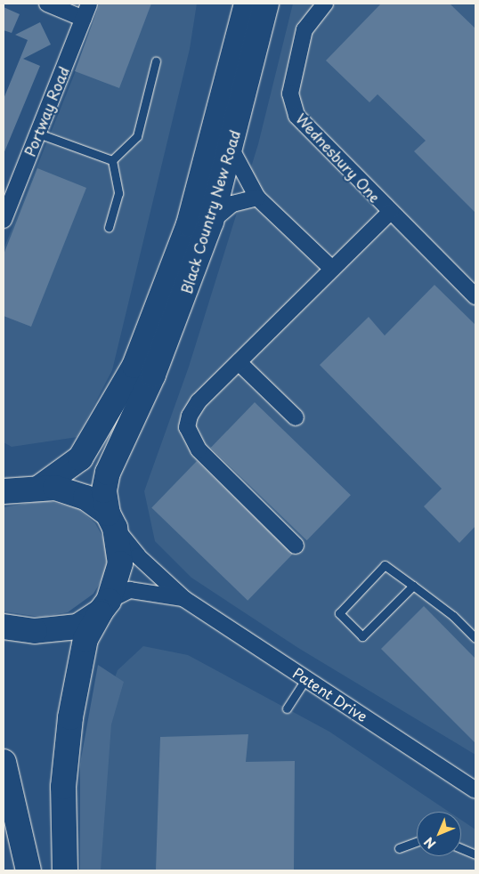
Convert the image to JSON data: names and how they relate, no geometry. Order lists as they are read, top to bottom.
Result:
{
  "streets": {
    "highway": ["Black Country New Road"],
    "street": ["Portway Road", "Wednesbury One", "Patent Drive"]
  },
  "crossings": [
    ["Black Country New Road", "Patent Drive"]
  ],
  "north": "bottom left"
}
